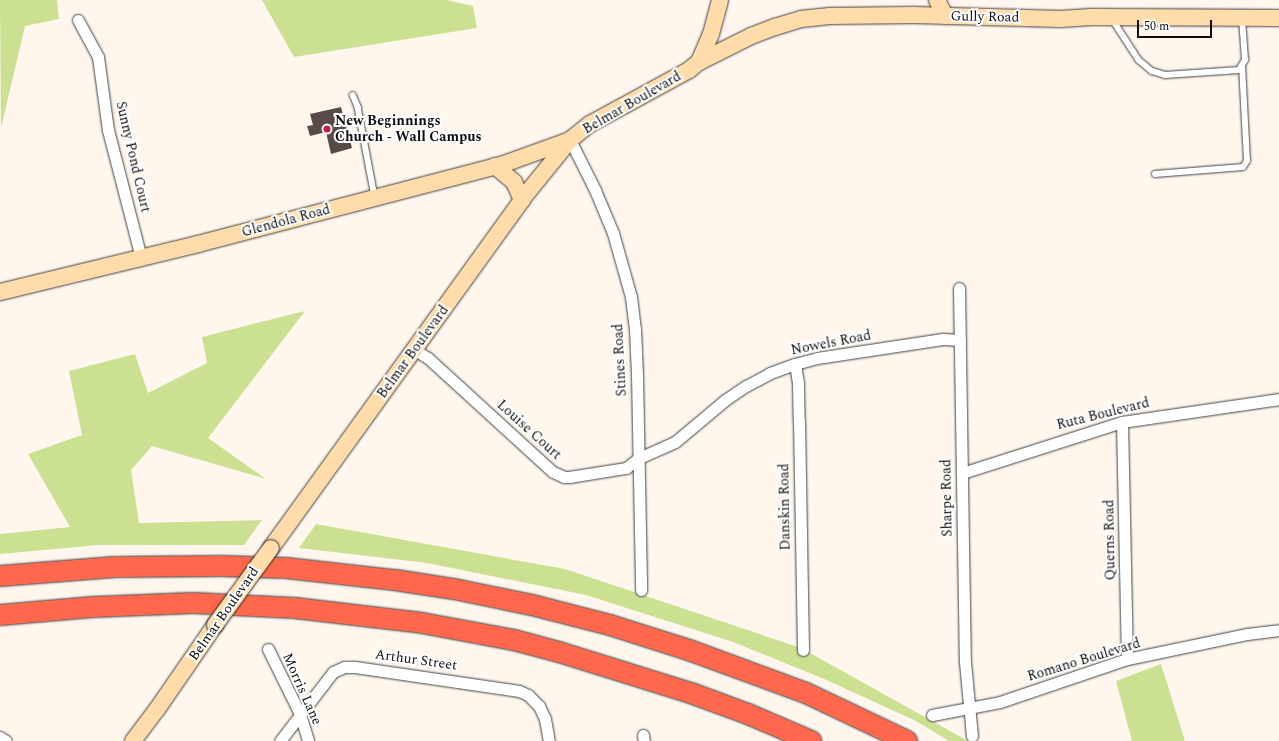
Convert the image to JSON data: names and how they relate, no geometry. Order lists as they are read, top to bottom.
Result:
{
  "streets": {
    "street": [
      "Gully Road",
      "Belmar Boulevard",
      "Sunny Pond Court",
      "Glendola Road",
      "Nowels Road",
      "Stines Road",
      "Ruta Boulevard",
      "Louise Court",
      "Sharpe Road",
      "Danskin Road",
      "Querns Road",
      "Arthur Street",
      "Romano Boulevard",
      "Morris Lane"
    ]
  },
  "crossings": [
    ["Gully Road", "Belmar Boulevard"],
    ["Belmar Boulevard", "Glendola Road"],
    ["Belmar Boulevard", "Stines Road"],
    ["Belmar Boulevard", "Louise Court"],
    ["Sunny Pond Court", "Glendola Road"],
    ["Glendola Road", "Stines Road"],
    ["Nowels Road", "Stines Road"],
    ["Nowels Road", "Louise Court"],
    ["Nowels Road", "Sharpe Road"],
    ["Nowels Road", "Danskin Road"],
    ["Stines Road", "Louise Court"],
    ["Ruta Boulevard", "Sharpe Road"],
    ["Ruta Boulevard", "Querns Road"],
    ["Sharpe Road", "Romano Boulevard"],
    ["Querns Road", "Romano Boulevard"],
    ["Arthur Street", "Morris Lane"]
  ],
  "places": ["New Beginnings Church - Wall Campus"],
  "scale_bar": "50 m"
}
